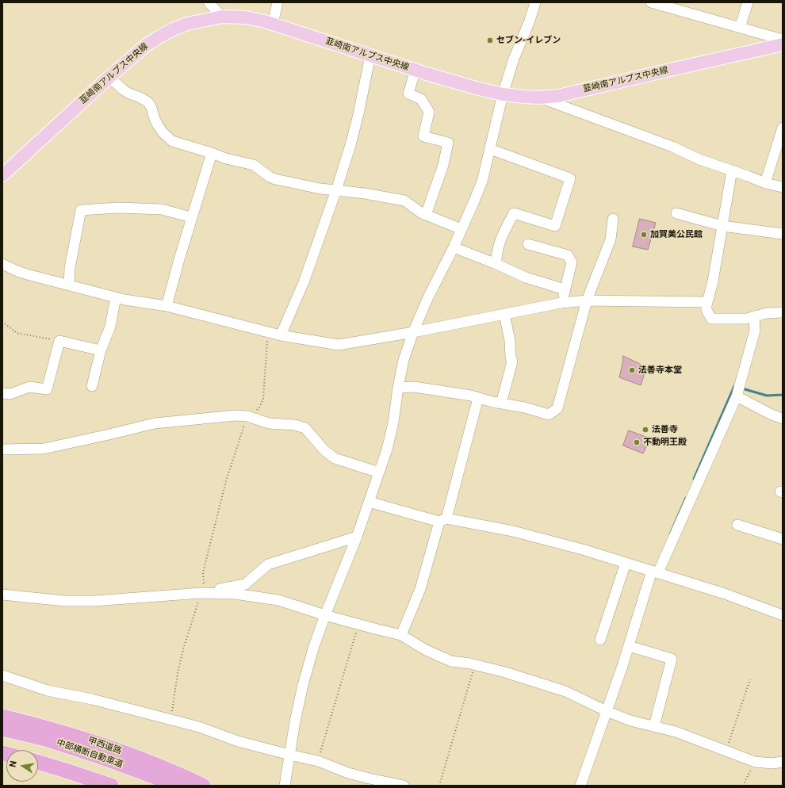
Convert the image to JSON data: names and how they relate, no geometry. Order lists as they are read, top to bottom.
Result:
{
  "streets": {
    "highway": ["甲西道路", "中部横断自動車道"],
    "main road": ["韮崎南アルプス中央線"]
  },
  "places": [
    "セブン-イレブン",
    "加賀美公民館",
    "法善寺本堂",
    "法善寺",
    "不動明王殿"
  ],
  "north": "left"
}
